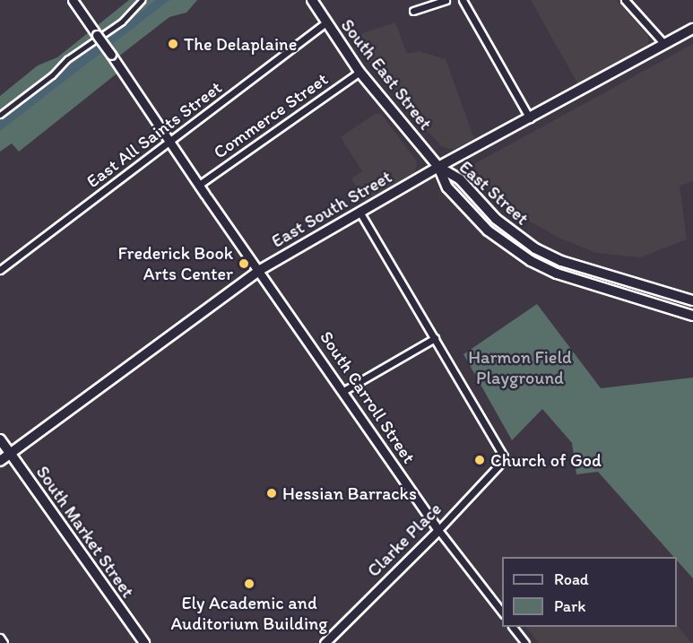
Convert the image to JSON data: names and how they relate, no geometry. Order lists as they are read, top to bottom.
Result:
{
  "streets": {
    "main road": [
      "South East Street",
      "East Street",
      "East South Street",
      "South Market Street"
    ],
    "street": [
      "Commerce Street",
      "East All Saints Street",
      "South Carroll Street",
      "Clarke Place"
    ]
  },
  "crossings": [
    ["South East Street", "Commerce Street"],
    ["South East Street", "East All Saints Street"],
    ["South East Street", "East Street"],
    ["South East Street", "East South Street"],
    ["Commerce Street", "South Carroll Street"],
    ["East All Saints Street", "South Carroll Street"],
    ["East Street", "East South Street"],
    ["East South Street", "South Carroll Street"],
    ["East South Street", "South Market Street"],
    ["South Carroll Street", "Clarke Place"]
  ],
  "parks": ["Harmon Field Playground"],
  "places": [
    "The Delaplaine",
    "Frederick Book Arts Center",
    "Church of God",
    "Hessian Barracks",
    "Ely Academic and Auditorium Building"
  ],
  "legend": ["Road", "Park"]
}
